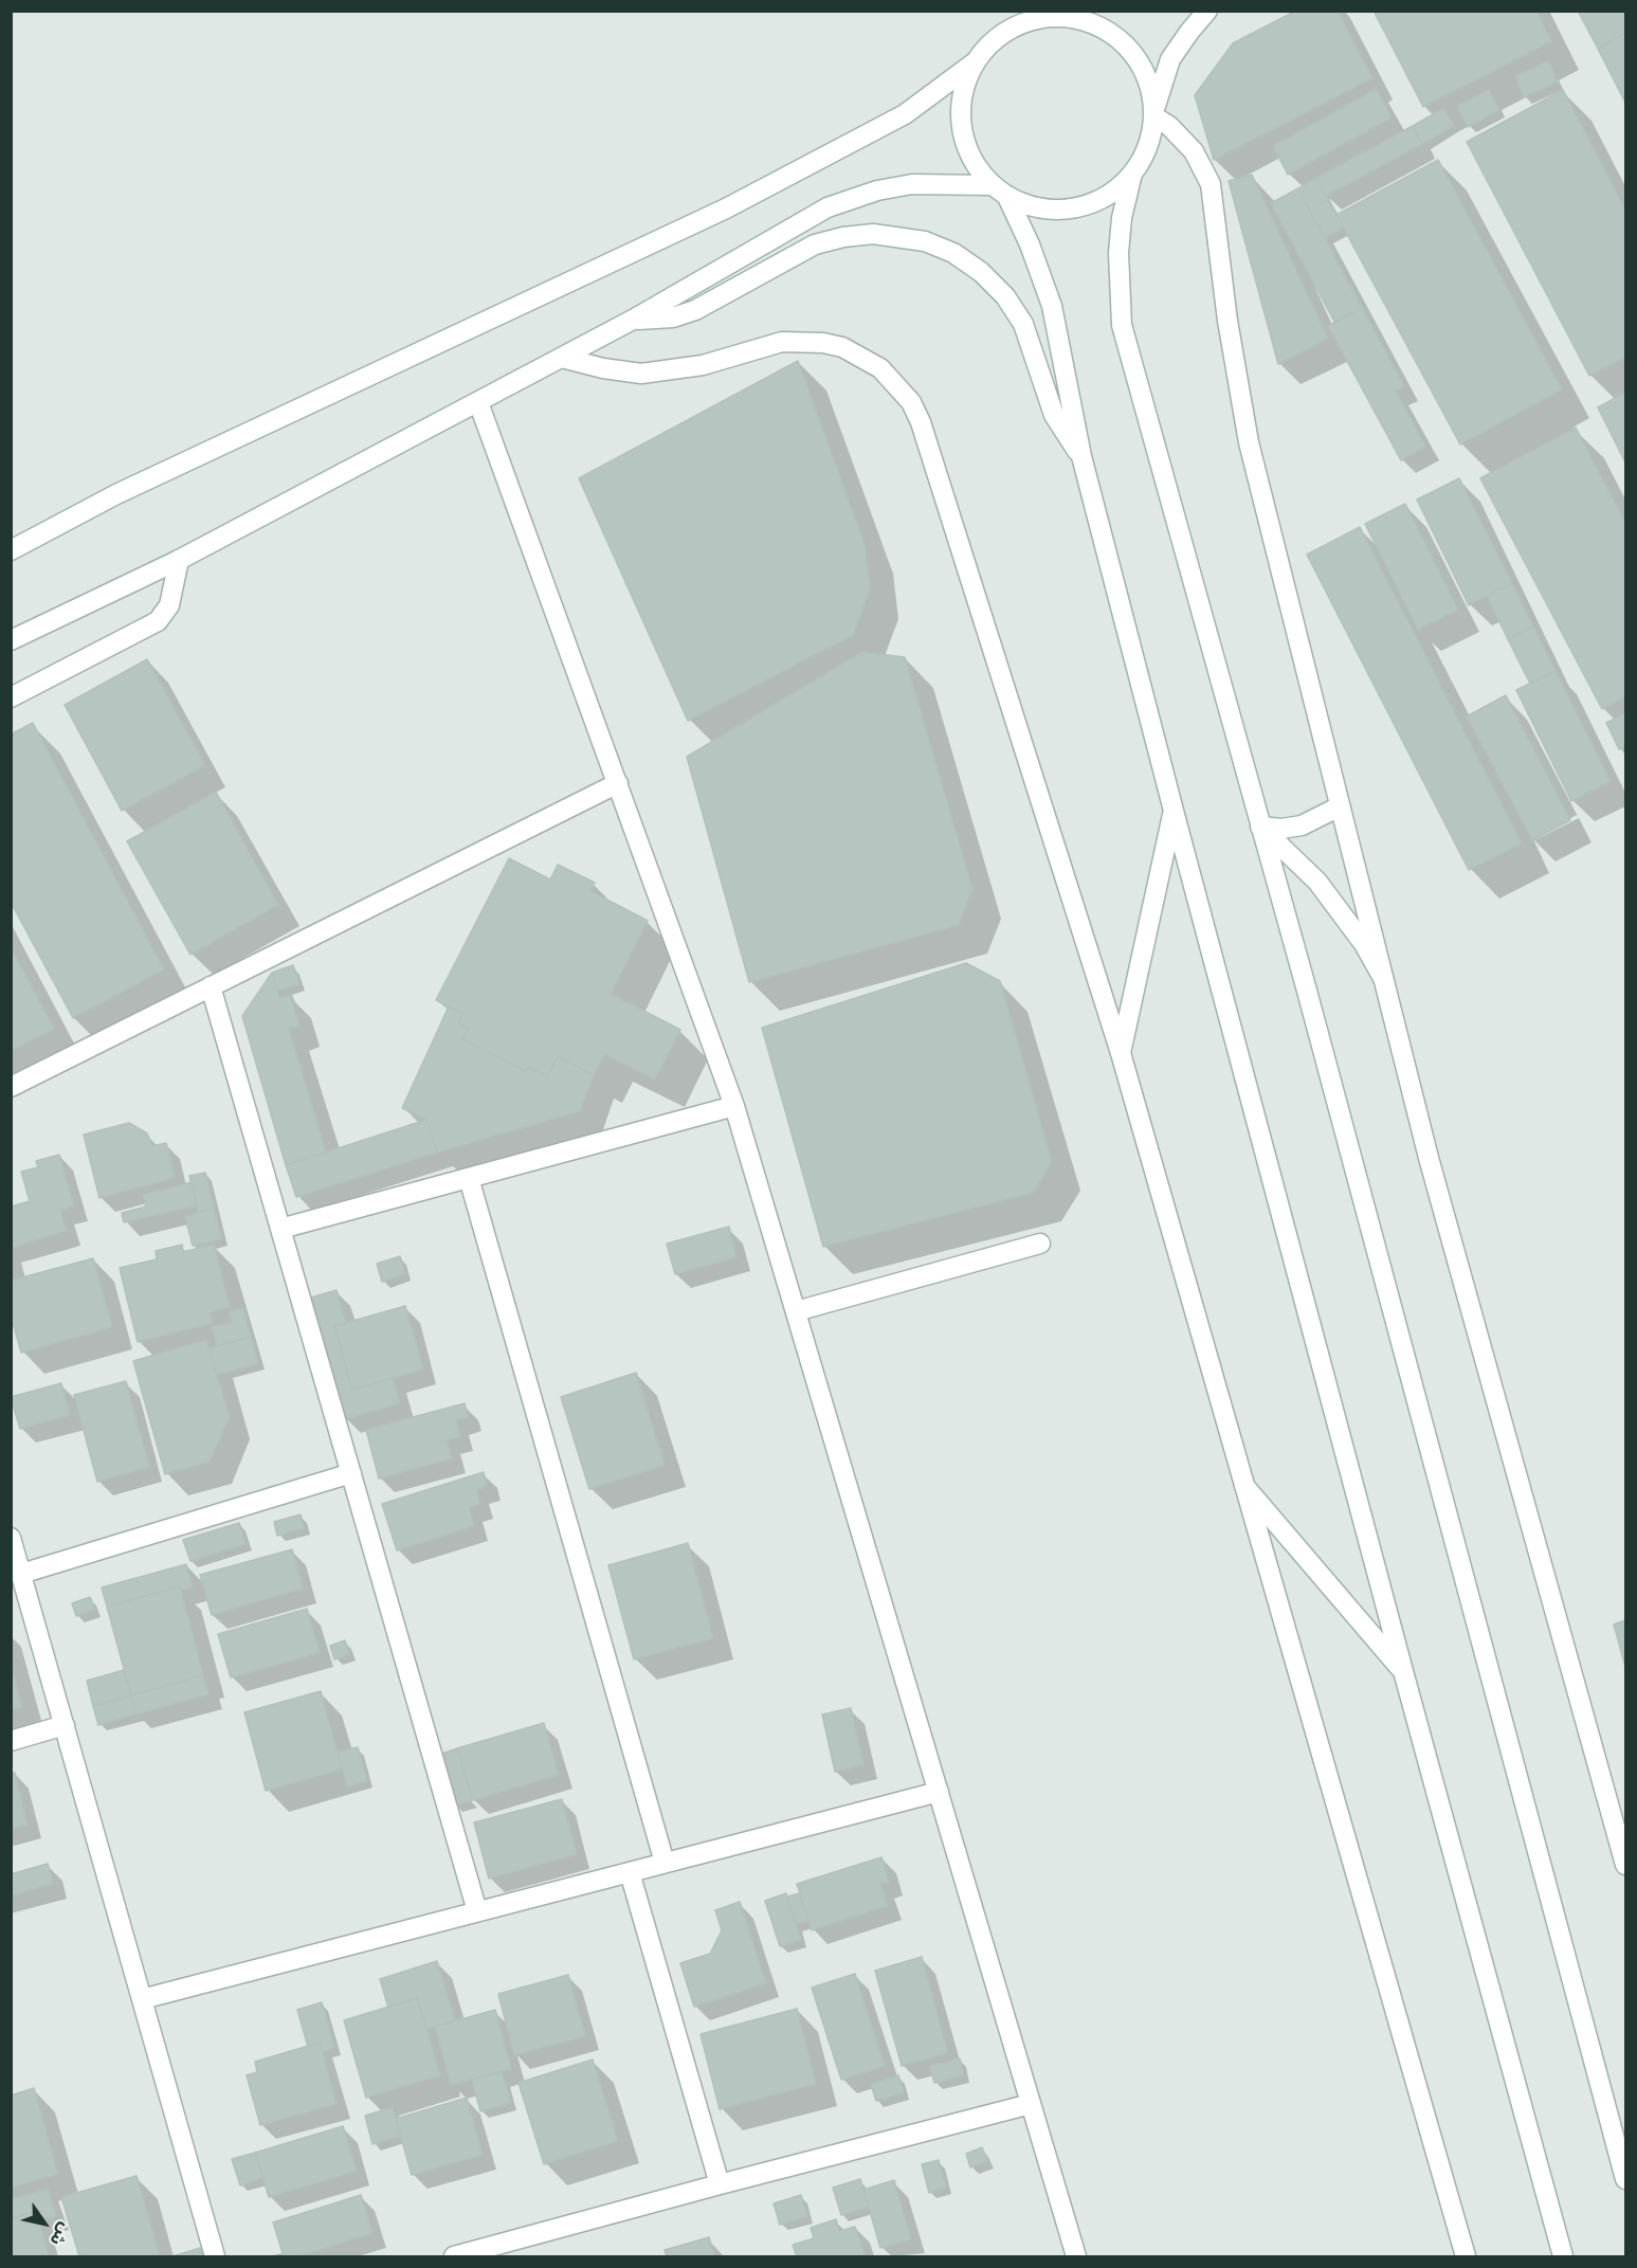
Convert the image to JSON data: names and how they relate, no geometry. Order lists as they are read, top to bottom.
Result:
{
  "north": "bottom right"
}
